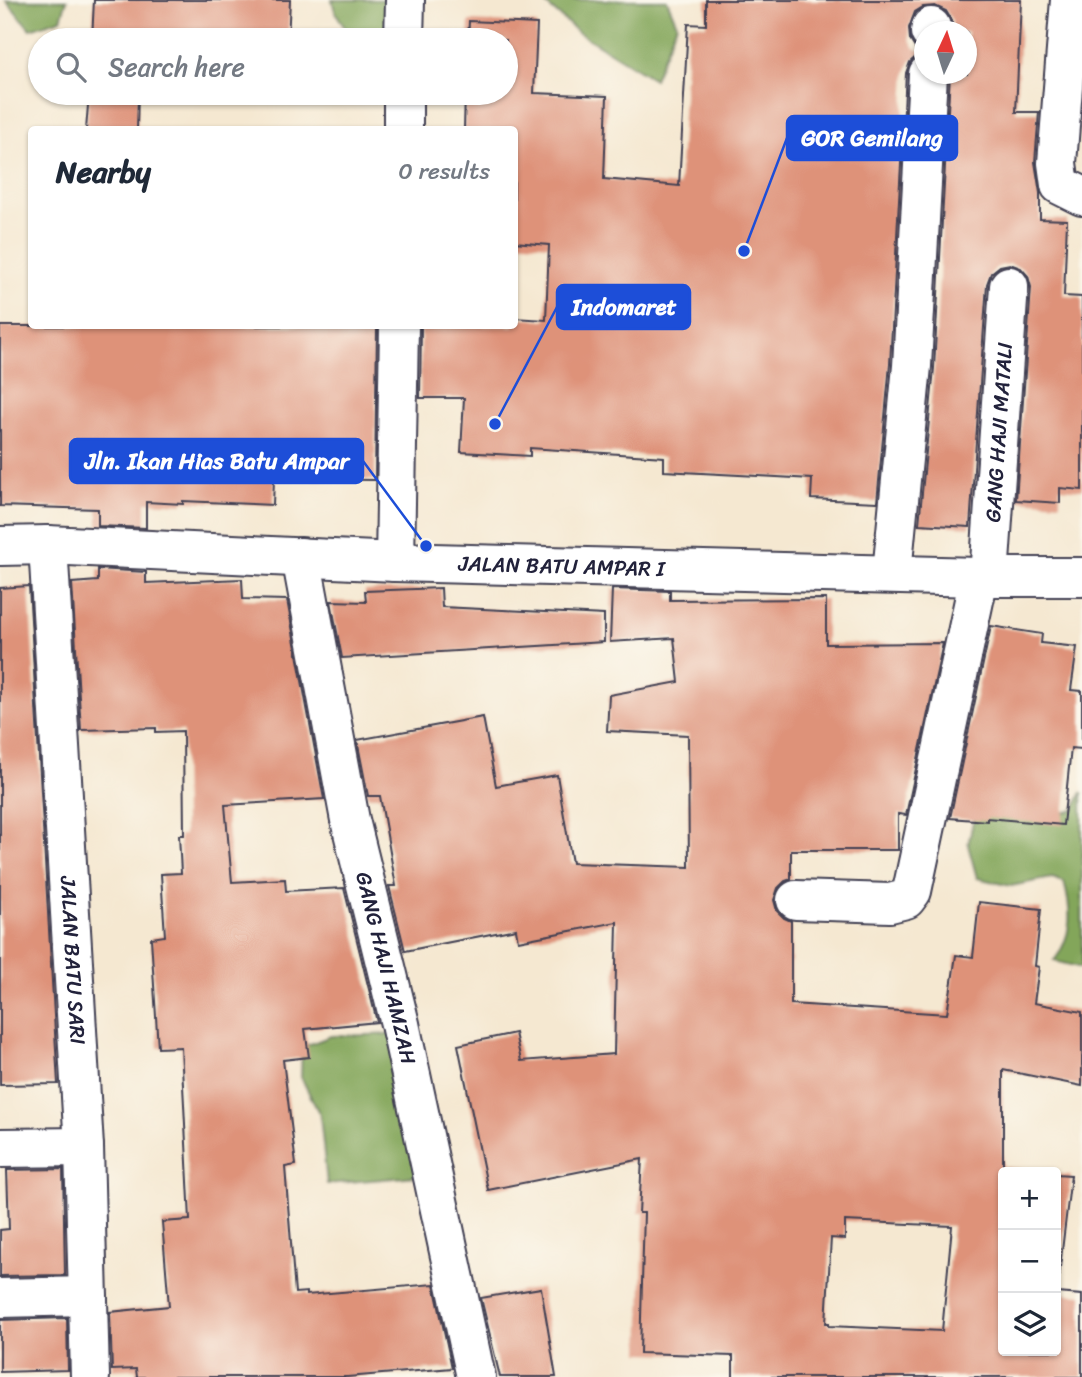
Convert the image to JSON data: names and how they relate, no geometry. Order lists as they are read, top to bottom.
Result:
{
  "streets": {
    "street": [
      "GANG HAJI MATALI",
      "JALAN BATU AMPAR I",
      "JALAN BATU SARI",
      "GANG HAJI HAMZAH"
    ]
  },
  "crossings": [
    ["GANG HAJI MATALI", "JALAN BATU AMPAR I"],
    ["JALAN BATU AMPAR I", "JALAN BATU SARI"],
    ["JALAN BATU AMPAR I", "GANG HAJI HAMZAH"]
  ],
  "places": ["GOR Gemilang", "Indomaret", "Jln. Ikan Hias Batu Ampar"],
  "north": "top",
  "page": {
    "search": "Search here",
    "heading": ["Nearby", "0 results"],
    "map_buttons": ["+", "−"]
  }
}
